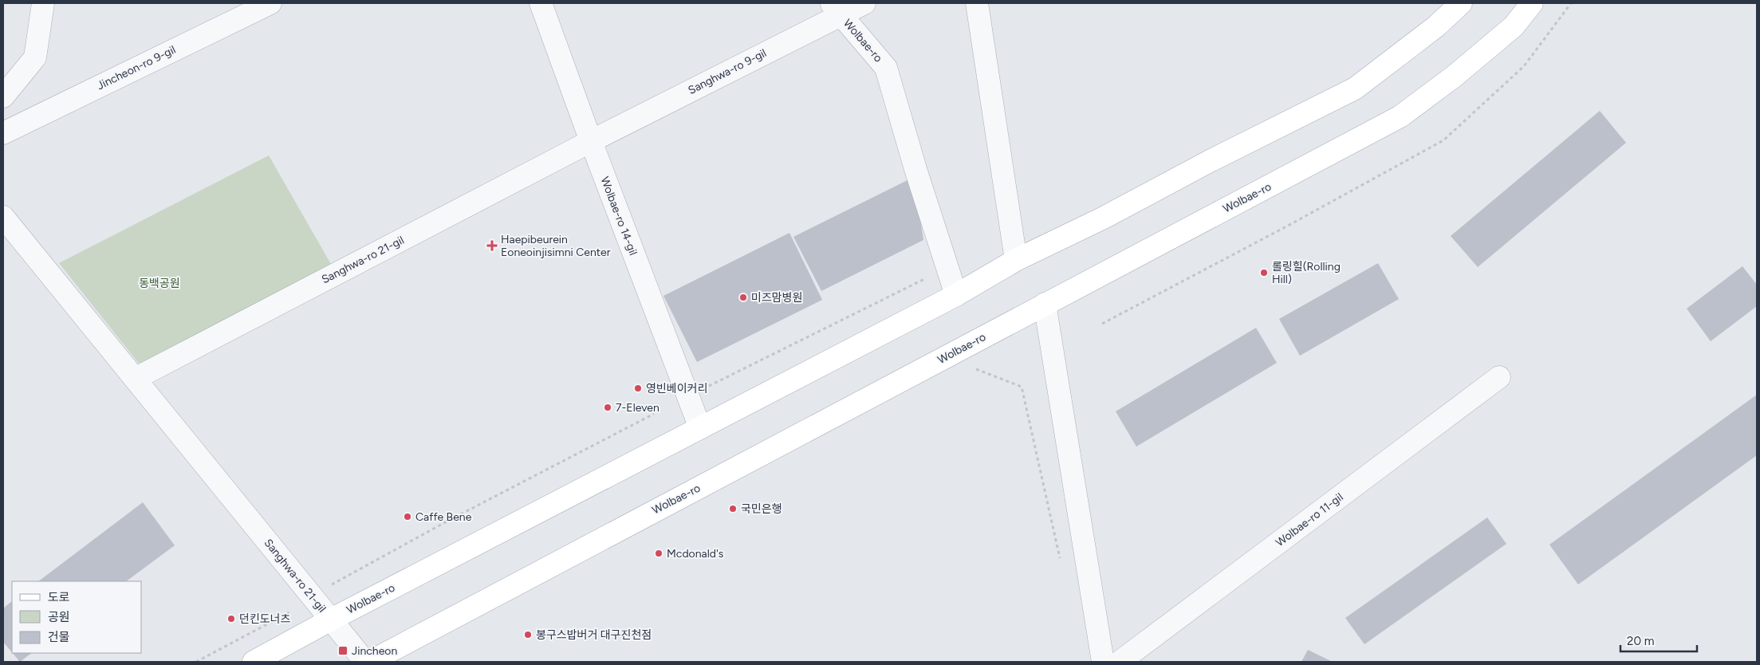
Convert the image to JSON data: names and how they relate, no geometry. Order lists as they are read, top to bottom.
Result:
{
  "streets": {
    "main road": ["Wolbae-ro"],
    "street": [
      "Jincheon-ro 9-gil",
      "Sanghwa-ro 9-gil",
      "Wolbae-ro 14-gil",
      "Sanghwa-ro 21-gil",
      "Wolbae-ro 11-gil"
    ]
  },
  "crossings": [
    ["Wolbae-ro", "Sanghwa-ro 9-gil"],
    ["Wolbae-ro", "Wolbae-ro 14-gil"],
    ["Wolbae-ro", "Sanghwa-ro 21-gil"],
    ["Sanghwa-ro 9-gil", "Wolbae-ro 14-gil"],
    ["Sanghwa-ro 9-gil", "Sanghwa-ro 21-gil"],
    ["Wolbae-ro 14-gil", "Sanghwa-ro 21-gil"]
  ],
  "parks": ["동백공원"],
  "places": {
    "health": ["Haepibeurein Eoneoinjisimni Center"],
    "other": [
      "롤링힐(Rolling Hill)",
      "미즈맘병원",
      "영빈베이커리",
      "7-Eleven",
      "국민은행",
      "Caffe Bene",
      "Mcdonald's",
      "던킨도너츠",
      "봉구스밥버거 대구진천점"
    ],
    "transit": ["Jincheon"]
  },
  "legend": ["도로", "공원", "건물"],
  "scale_bar": "20 m"
}
